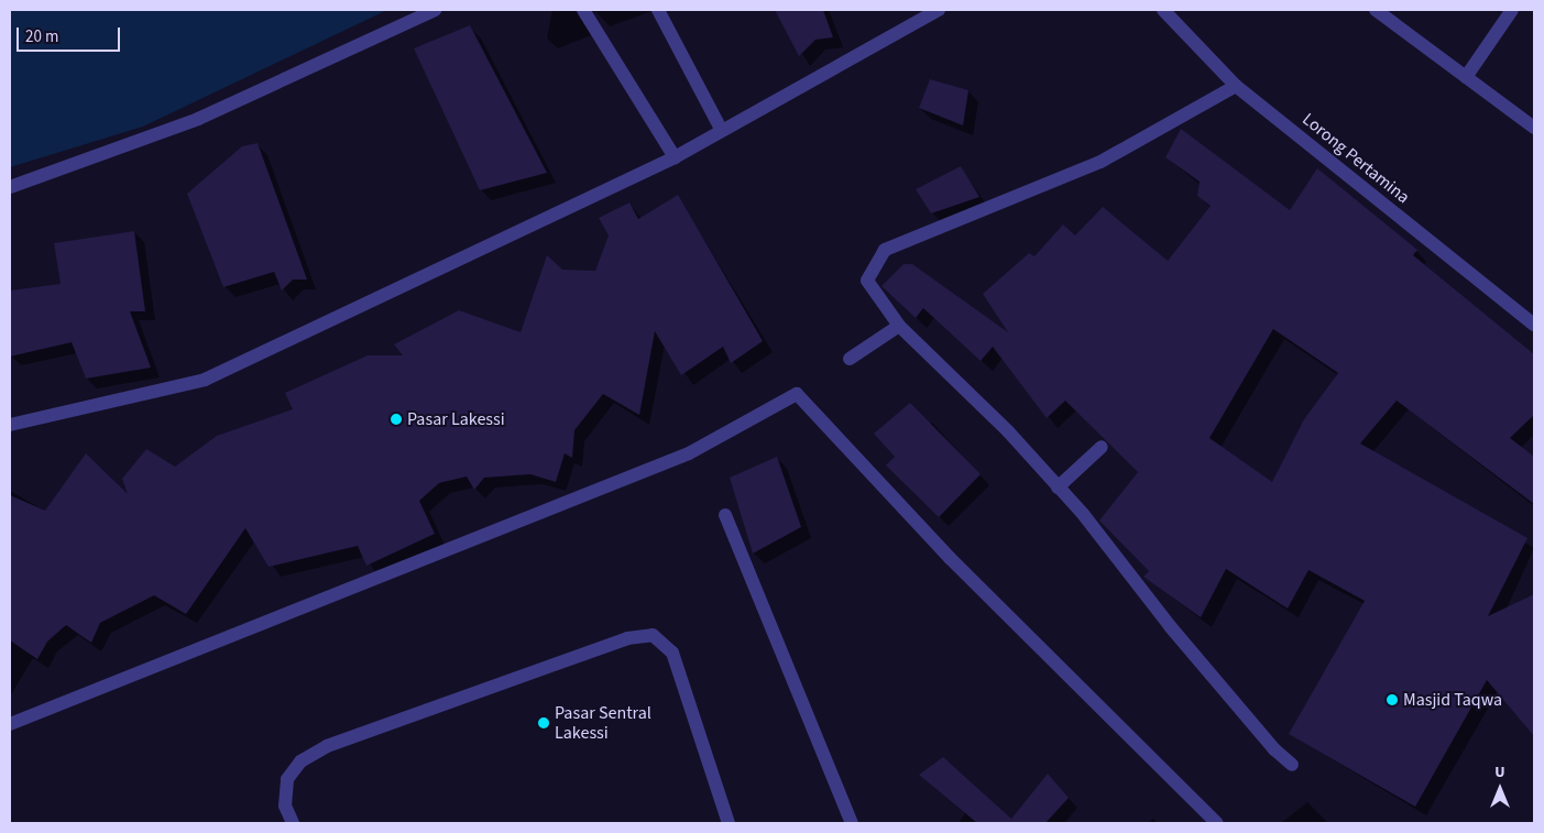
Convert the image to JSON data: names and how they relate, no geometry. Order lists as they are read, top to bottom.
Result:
{
  "streets": {
    "street": ["Lorong Pertamina"]
  },
  "places": ["Pasar Lakessi", "Masjid Taqwa", "Pasar Sentral Lakessi"],
  "scale_bar": "20 m",
  "north": "top"
}
